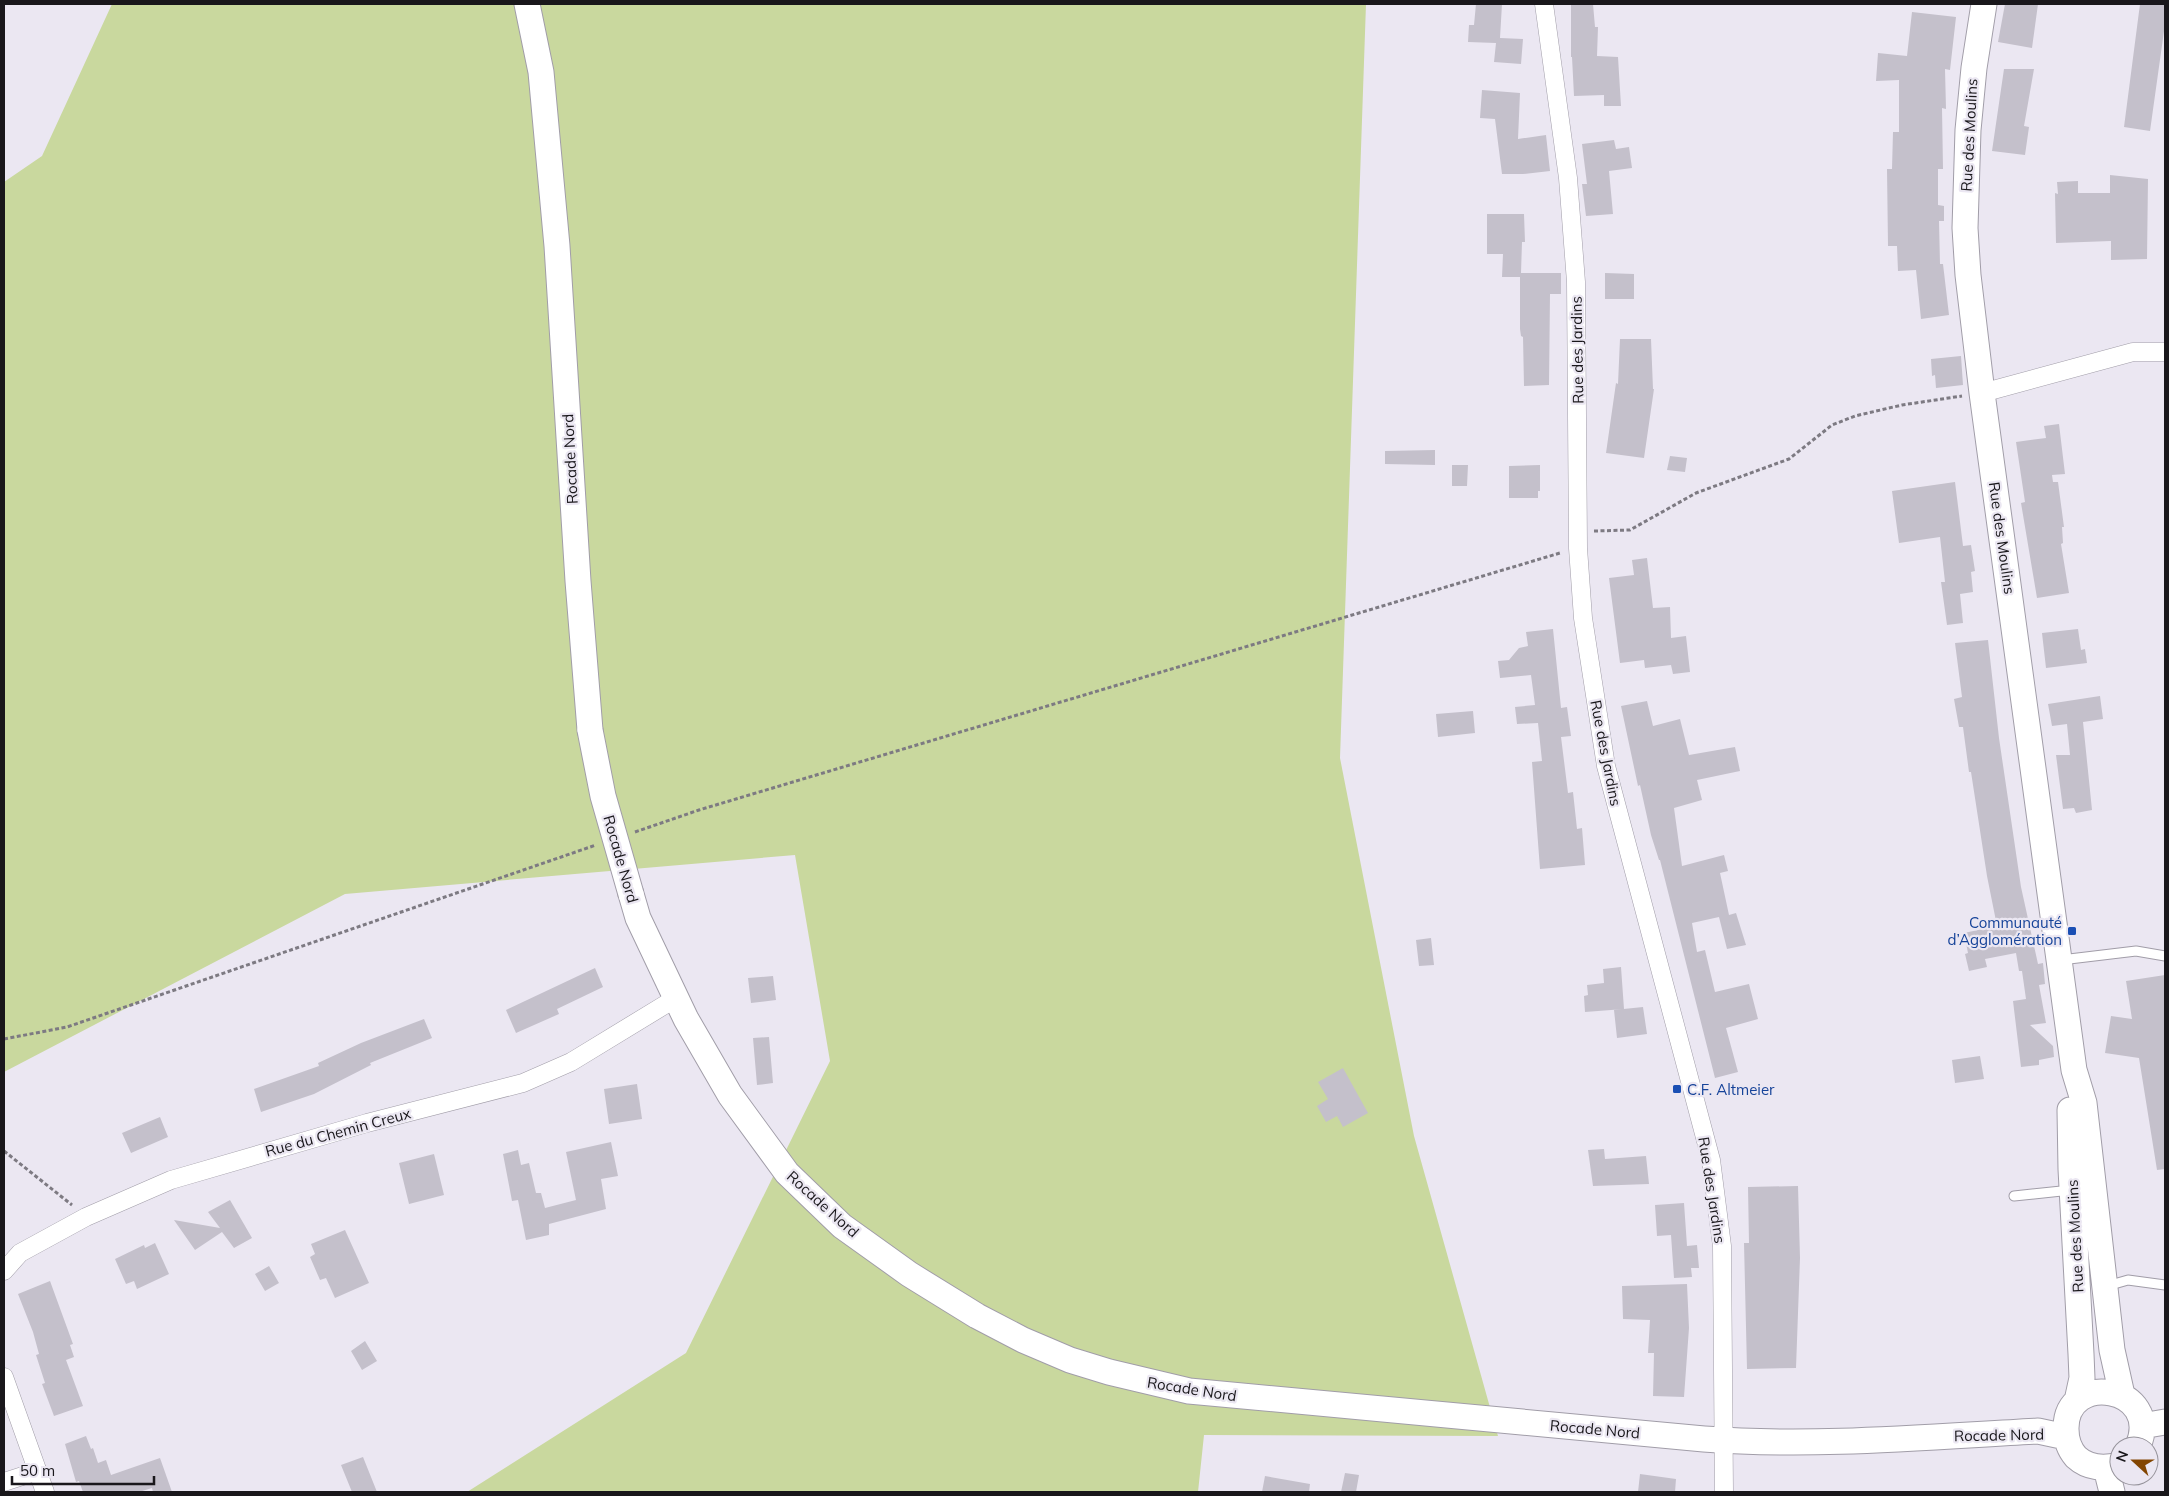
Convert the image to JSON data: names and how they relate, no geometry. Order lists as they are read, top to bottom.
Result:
{
  "streets": {
    "main road": ["Rue des Moulins", "Rocade Nord"],
    "street": ["Rue des Jardins", "Rue du Chemin Creux"]
  },
  "crossings": [
    ["Rue des Moulins", "Rocade Nord"],
    ["Rue des Jardins", "Rocade Nord"],
    ["Rocade Nord", "Rue du Chemin Creux"]
  ],
  "places": {
    "transit": ["Communauté d’Agglomération", "C.F. Altmeier"]
  },
  "scale_bar": "50 m",
  "north": "left"
}
